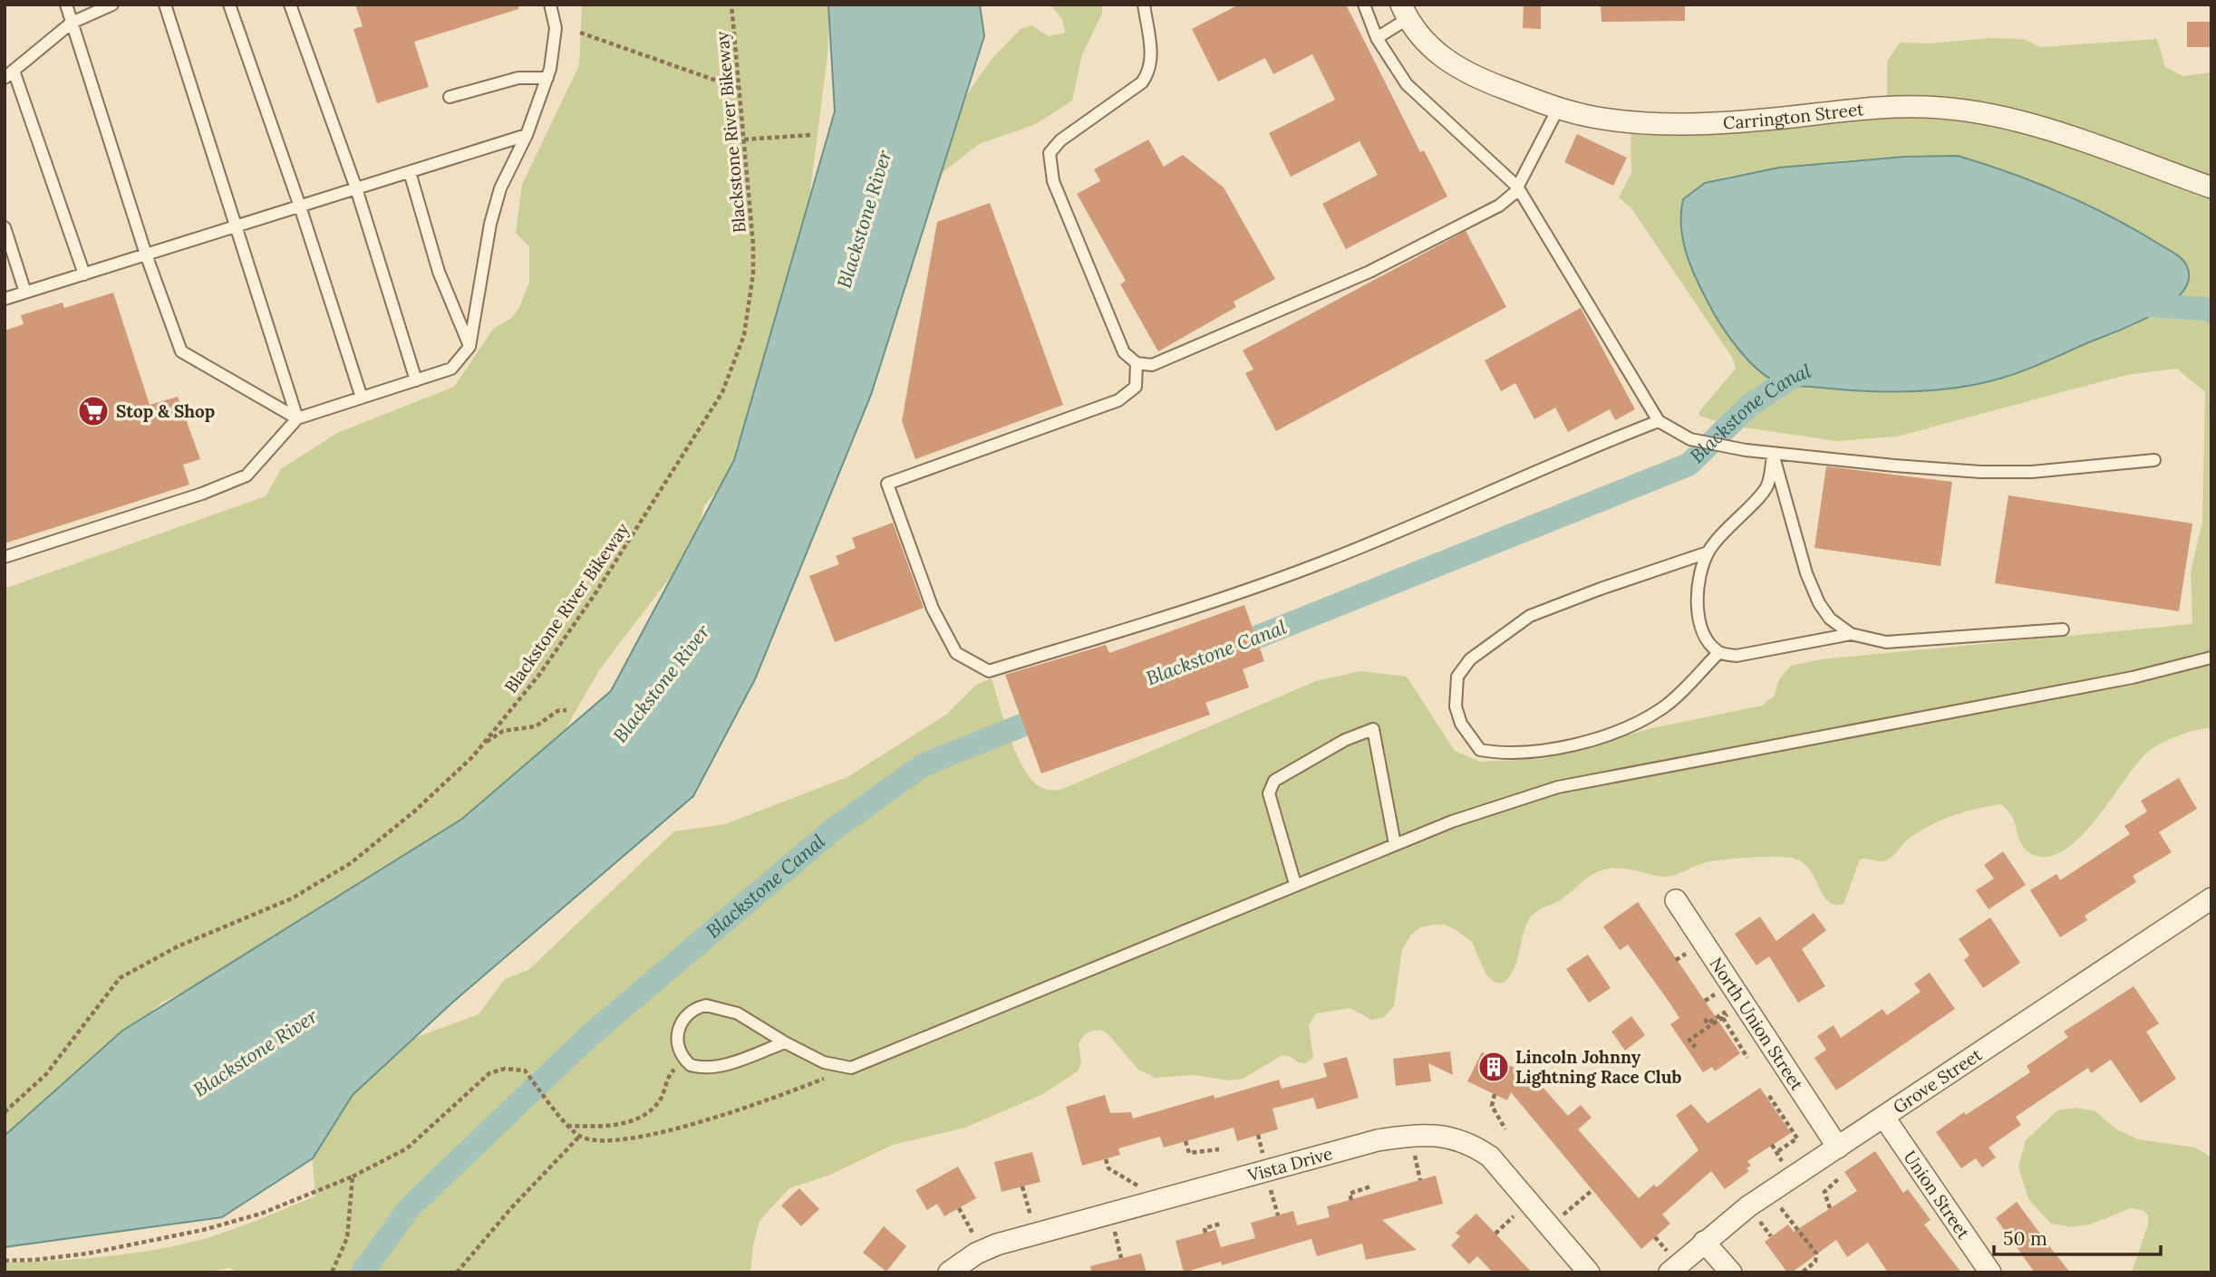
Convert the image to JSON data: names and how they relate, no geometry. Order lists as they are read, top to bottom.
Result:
{
  "streets": {
    "street": [
      "Carrington Street",
      "North Union Street",
      "Grove Street",
      "Vista Drive",
      "Union Street"
    ],
    "path": ["Blackstone River Bikeway"]
  },
  "crossings": [
    ["North Union Street", "Grove Street"],
    ["Grove Street", "Union Street"]
  ],
  "water": ["Blackstone River", "Blackstone Canal"],
  "places": {
    "supermarket": ["Stop & Shop"],
    "building": ["Lincoln Johnny Lightning Race Club"]
  },
  "scale_bar": "50 m"
}
